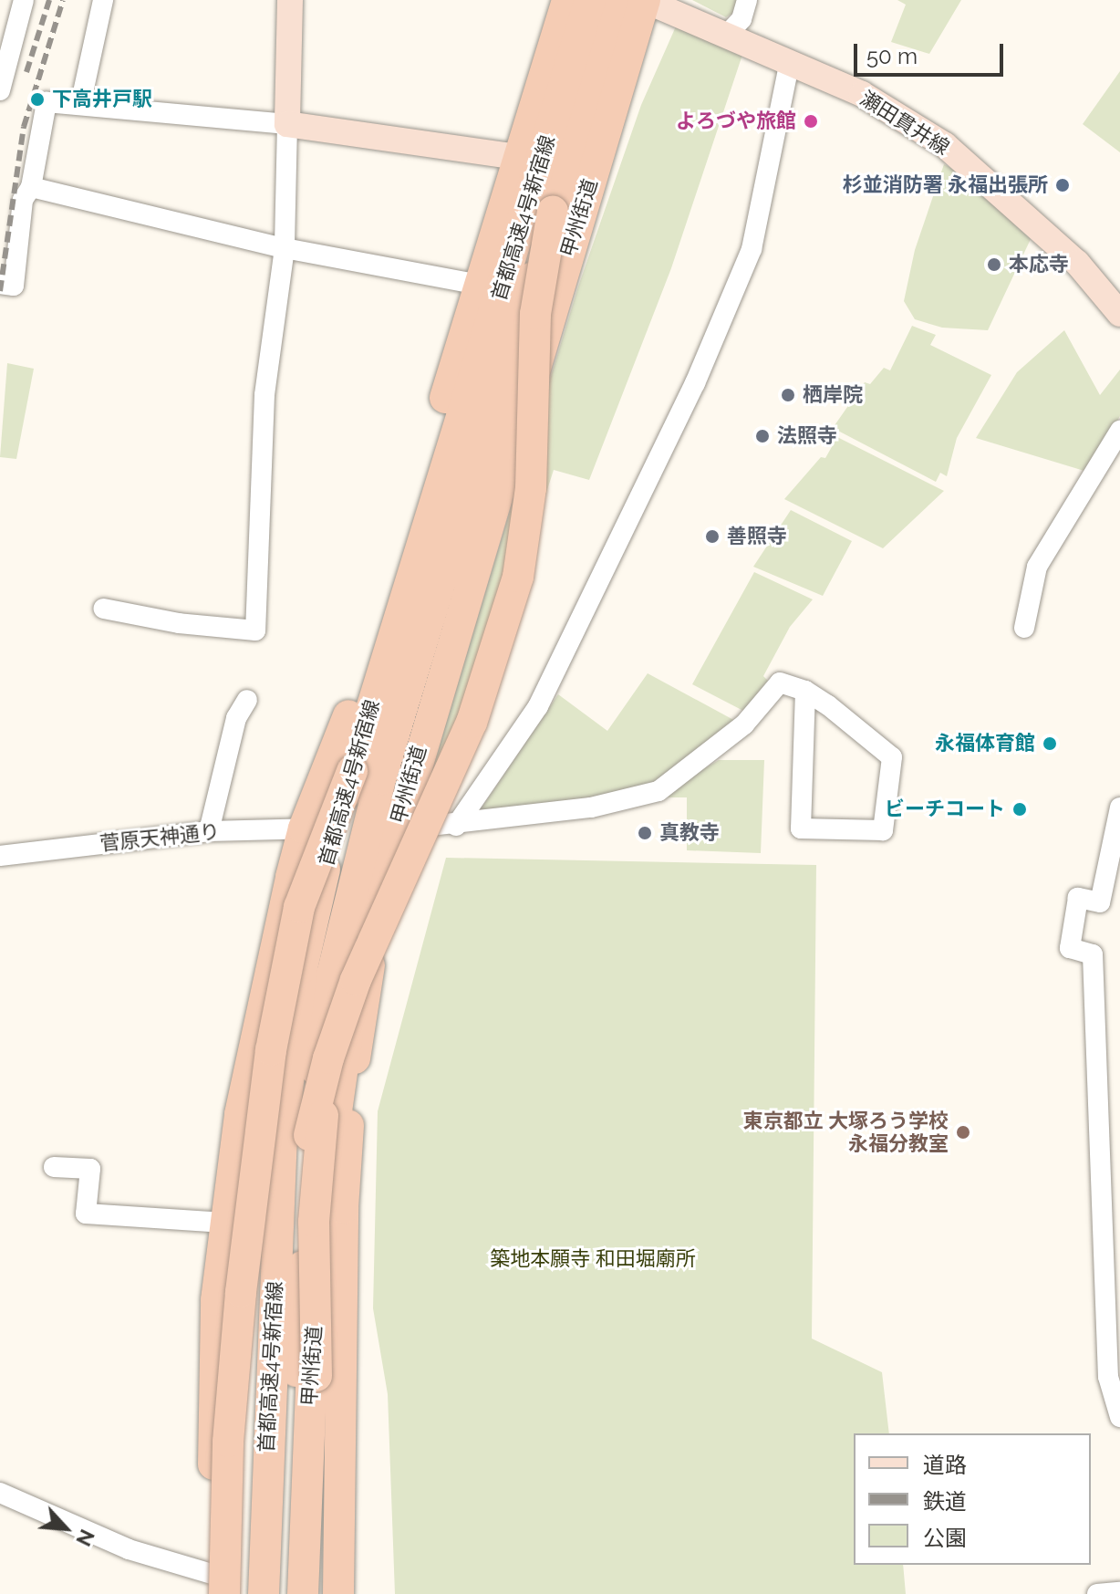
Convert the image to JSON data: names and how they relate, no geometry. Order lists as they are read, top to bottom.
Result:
{
  "streets": {
    "highway": ["首都高速4号新宿線", "甲州街道"],
    "main road": ["瀬田貫井線"],
    "street": ["菅原天神通り"]
  },
  "crossings": [
    ["瀬田貫井線", "甲州街道"]
  ],
  "parks": ["築地本願寺 和田堀廟所"],
  "places": [
    "下高井戸駅",
    "よろづや旅館",
    "杉並消防署 永福出張所",
    "本応寺",
    "栖岸院",
    "法照寺",
    "善照寺",
    "永福体育館",
    "ビーチコート",
    "真教寺",
    "東京都立 大塚ろう学校 永福分教室"
  ],
  "legend": ["道路", "鉄道", "公園"],
  "scale_bar": "50 m",
  "north": "bottom right"
}
